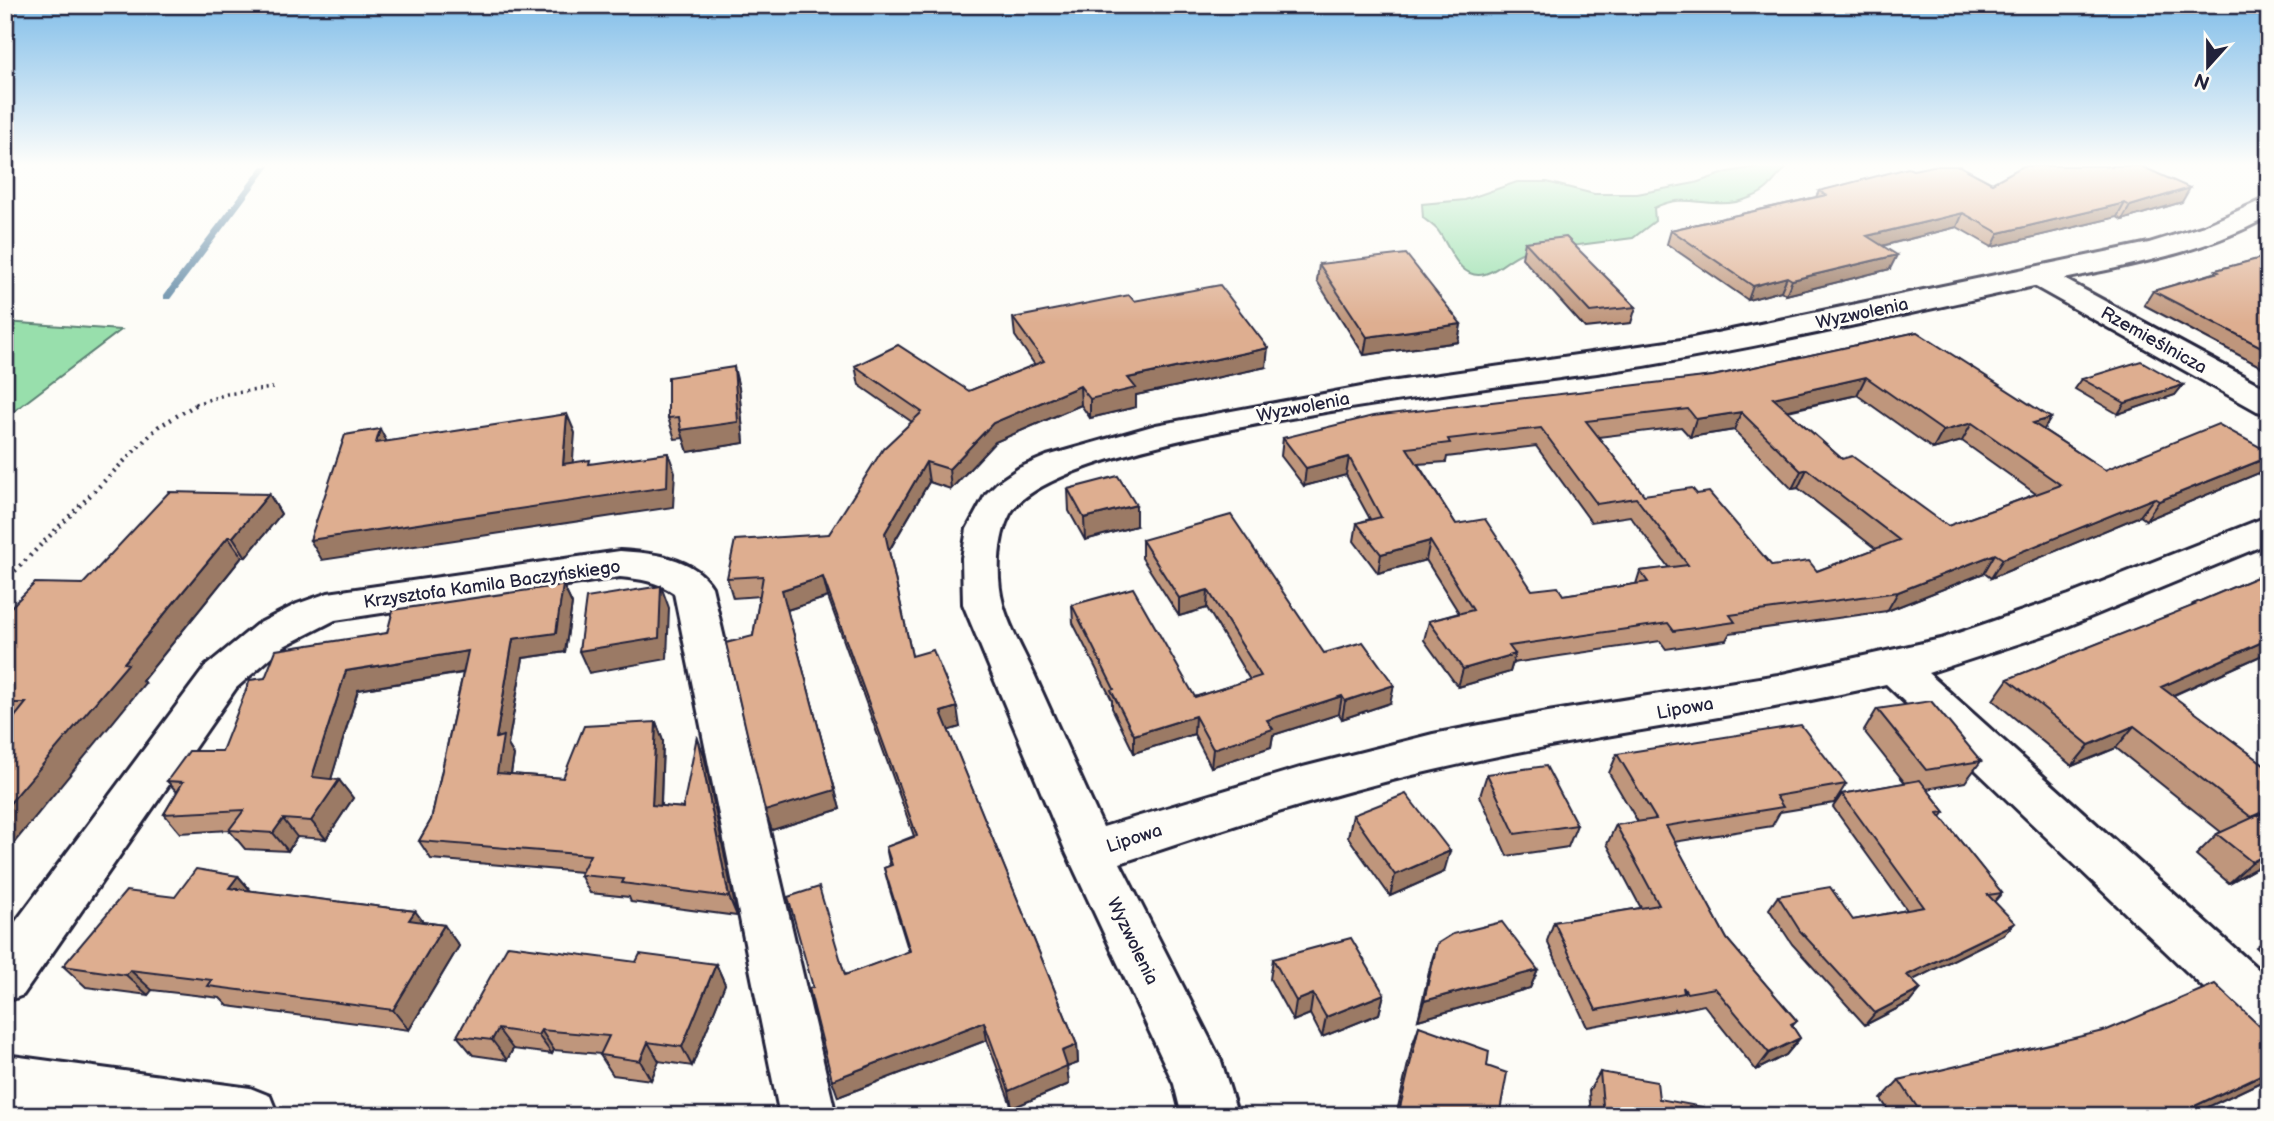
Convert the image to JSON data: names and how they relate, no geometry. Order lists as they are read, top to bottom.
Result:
{
  "streets": {
    "street": [
      "Wyzwolenia",
      "Rzemieślnicza",
      "Krzysztofa Kamila Baczyńskiego",
      "Lipowa"
    ]
  },
  "crossings": [
    ["Wyzwolenia", "Rzemieślnicza"],
    ["Wyzwolenia", "Lipowa"]
  ],
  "north": "bottom"
}
